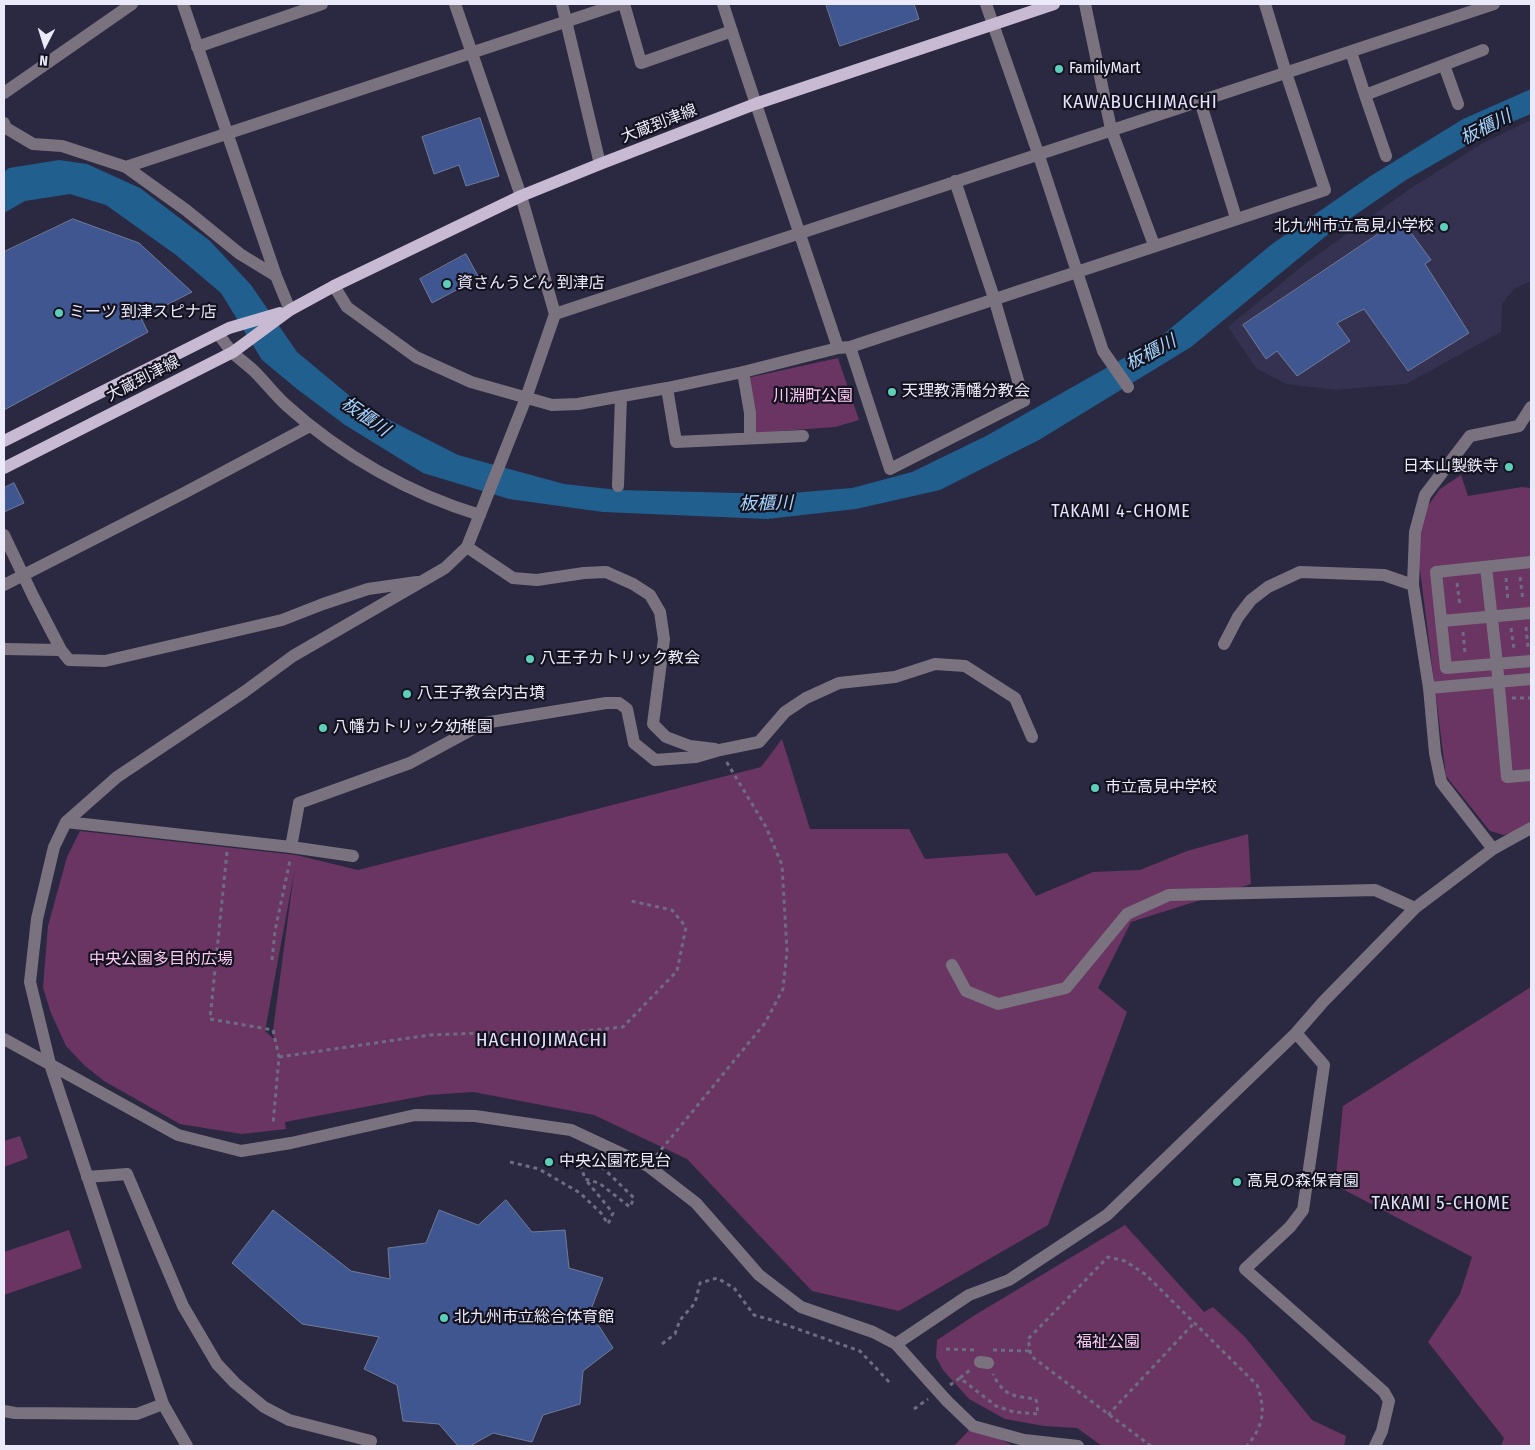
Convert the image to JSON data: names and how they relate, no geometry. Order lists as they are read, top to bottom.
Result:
{
  "streets": {
    "main road": ["大蔵到津線"]
  },
  "districts": [
    "KAWABUCHIMACHI",
    "TAKAMI 4-CHOME",
    "HACHIOJIMACHI",
    "TAKAMI 5-CHOME"
  ],
  "water": ["板櫃川"],
  "parks": ["川淵町公園", "中央公園多目的広場", "福祉公園"],
  "places": [
    "FamilyMart",
    "北九州市立高見小学校",
    "資さんうどん 到津店",
    "ミーツ 到津スピナ店",
    "天理教清幡分教会",
    "日本山製鉄寺",
    "八王子カトリック教会",
    "八王子教会内古墳",
    "八幡カトリック幼稚園",
    "市立高見中学校",
    "中央公園花見台",
    "高見の森保育園",
    "北九州市立総合体育館"
  ],
  "north": "bottom"
}
